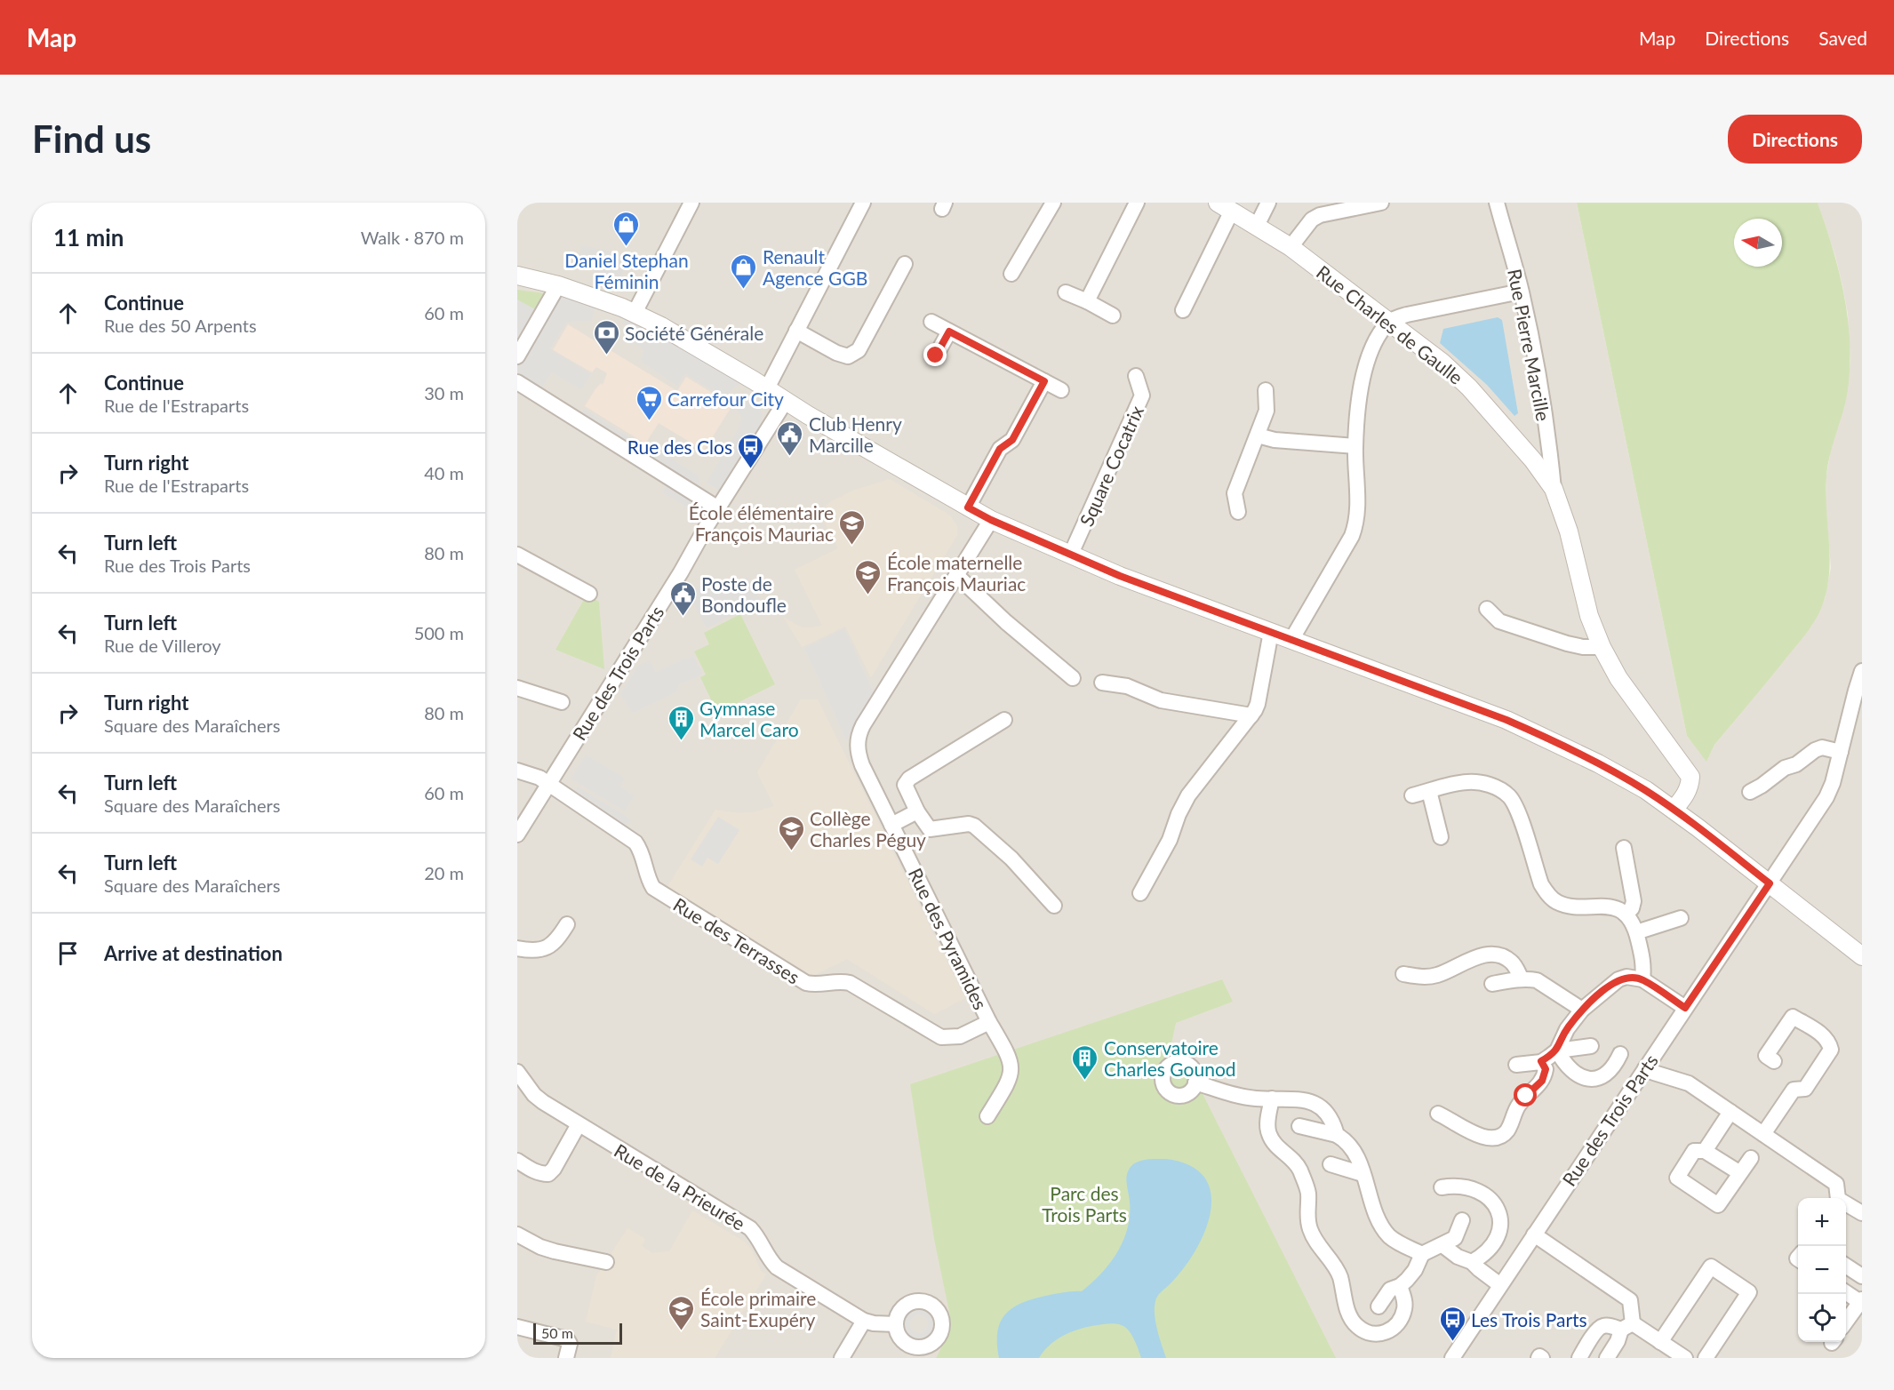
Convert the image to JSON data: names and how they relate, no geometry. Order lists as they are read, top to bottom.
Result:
{
  "streets": {
    "street": [
      "Rue Charles de Gaulle",
      "Rue Pierre Marcille",
      "Square Cocatrix",
      "Rue des Trois Parts",
      "Rue des Pyramides",
      "Rue des Terrasses",
      "Rue de la Prieurée"
    ]
  },
  "crossings": [
    ["Rue Charles de Gaulle", "Rue Pierre Marcille"],
    ["Rue des Trois Parts", "Rue des Terrasses"],
    ["Rue des Pyramides", "Rue des Terrasses"]
  ],
  "parks": ["Parc des Trois Parts"],
  "places": {
    "shop": ["Daniel Stephan Féminin", "Renault Agence GGB"],
    "bank": ["Société Générale"],
    "supermarket": ["Carrefour City"],
    "public building": ["Club Henry Marcille", "Poste de Bondoufle"],
    "bus stop": ["Rue des Clos", "Les Trois Parts"],
    "school or university": [
      "École élémentaire François Mauriac",
      "École maternelle François Mauriac",
      "Collège Charles Péguy",
      "École primaire Saint-Exupéry"
    ],
    "building": ["Gymnase Marcel Caro", "Conservatoire Charles Gounod"]
  },
  "scale_bar": "50 m",
  "north": "left",
  "page": {
    "header": "Map",
    "nav": ["Map", "Directions", "Saved"],
    "buttons": "Directions",
    "title": "Find us",
    "heading": ["11 min", "Walk · 870 m"],
    "list": [
      ["Continue", "Rue des 50 Arpents", "60 m"],
      ["Continue", "Rue de l'Estraparts", "30 m"],
      ["Turn right", "Rue de l'Estraparts", "40 m"],
      ["Turn left", "Rue des Trois Parts", "80 m"],
      ["Turn left", "Rue de Villeroy", "500 m"],
      ["Turn right", "Square des Maraîchers", "80 m"],
      ["Turn left", "Square des Maraîchers", "60 m"],
      ["Turn left", "Square des Maraîchers", "20 m"],
      "Arrive at destination"
    ],
    "map_buttons": ["+", "−"],
    "scale": "50 m"
  }
}
